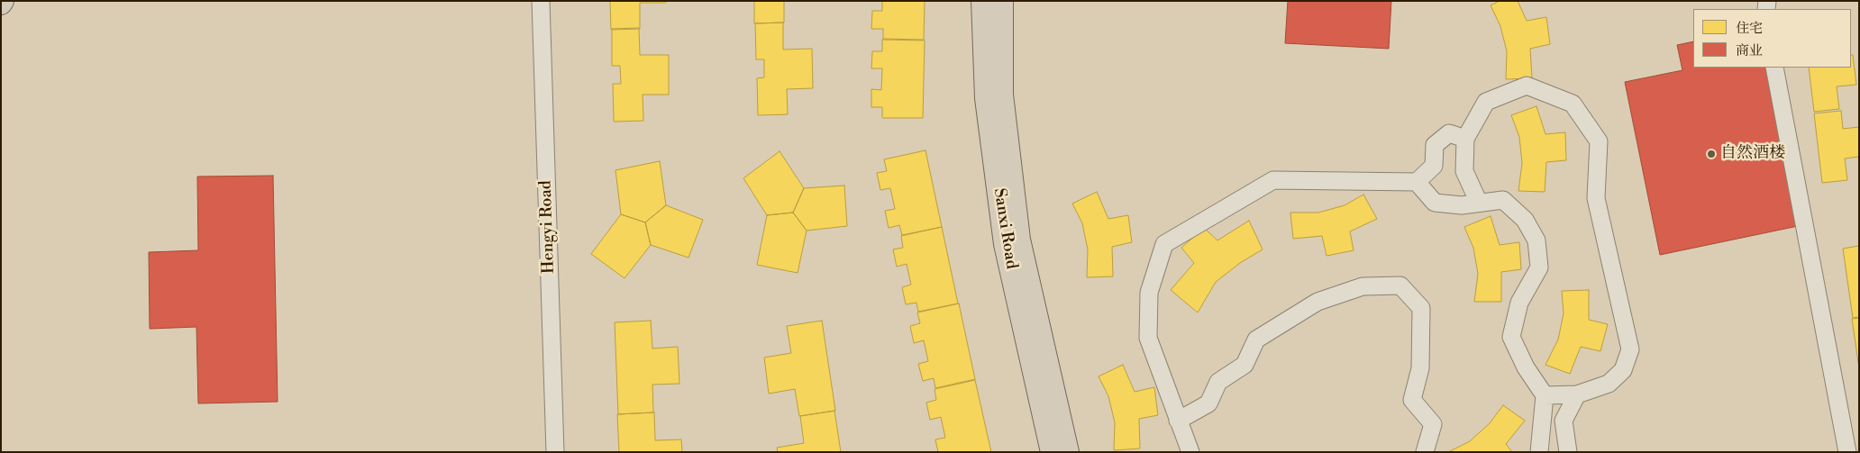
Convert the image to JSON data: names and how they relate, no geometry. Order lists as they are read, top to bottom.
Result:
{
  "streets": {
    "main road": ["Sanxi Road"],
    "street": ["Hengyi Road"]
  },
  "places": ["自然酒楼"],
  "legend": ["住宅", "商业"]
}
